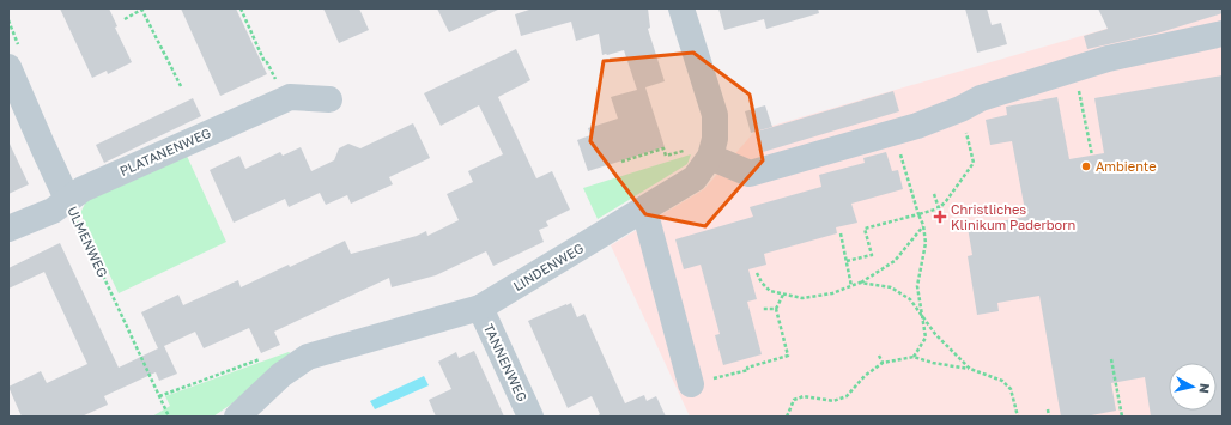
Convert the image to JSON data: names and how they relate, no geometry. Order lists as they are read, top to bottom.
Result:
{
  "streets": {
    "street": [
      "PLATANENWEG",
      "ULMENWEG",
      "LINDENWEG",
      "TANNENWEG"
    ]
  },
  "crossings": [
    ["PLATANENWEG", "ULMENWEG"],
    ["LINDENWEG", "TANNENWEG"]
  ],
  "places": {
    "other": ["Ambiente"],
    "health": ["Christliches Klinikum Paderborn"]
  },
  "north": "right"
}
